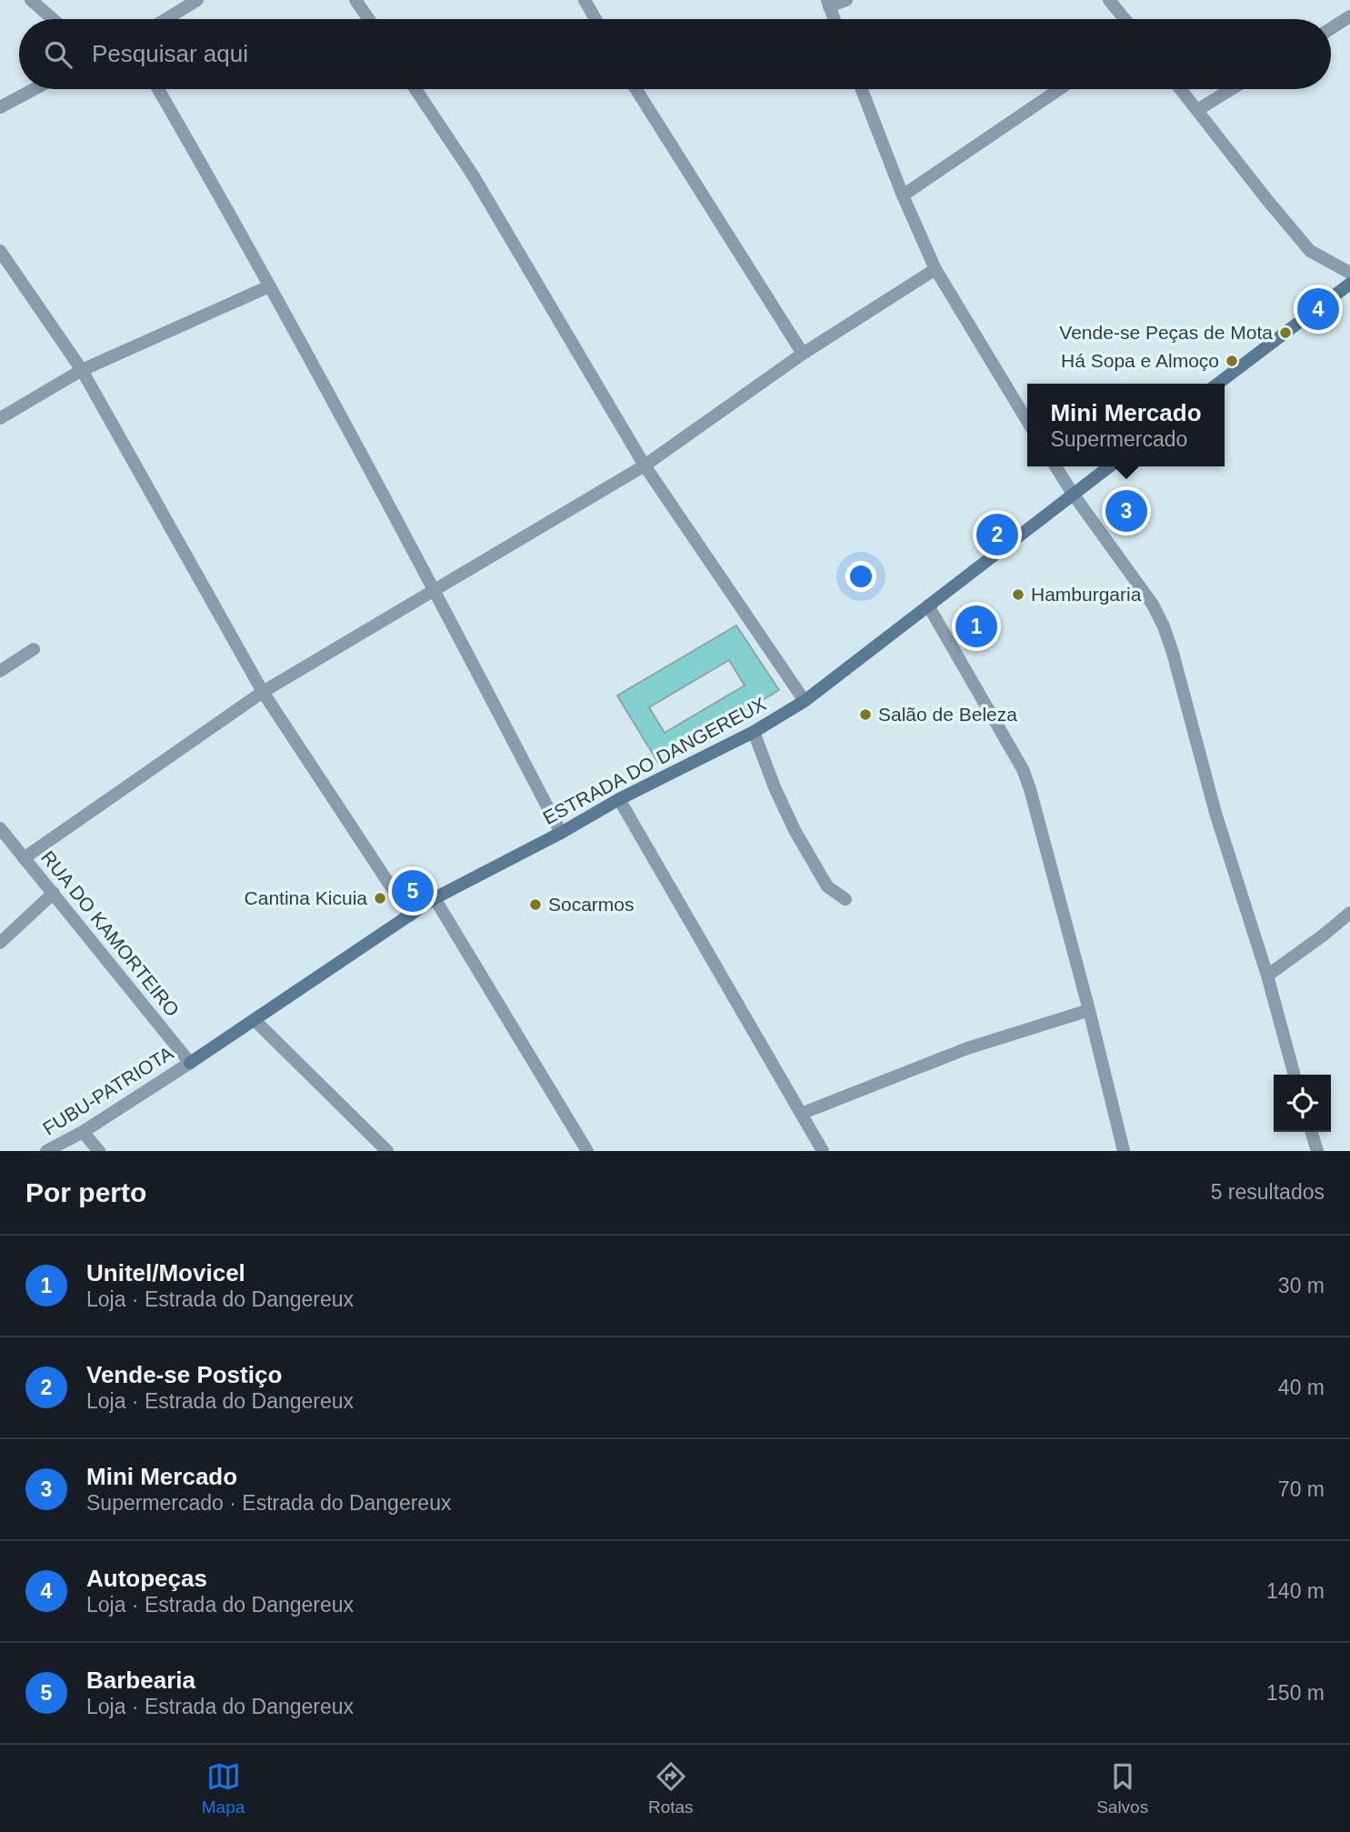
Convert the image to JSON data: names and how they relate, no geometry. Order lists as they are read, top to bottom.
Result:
{
  "streets": {
    "main road": ["ESTRADA DO DANGEREUX"],
    "street": ["RUA DO KAMORTEIRO", "FUBU-PATRIOTA"]
  },
  "crossings": [
    ["ESTRADA DO DANGEREUX", "RUA DO KAMORTEIRO"],
    ["ESTRADA DO DANGEREUX", "FUBU-PATRIOTA"],
    ["RUA DO KAMORTEIRO", "FUBU-PATRIOTA"]
  ],
  "places": [
    "Vende-se Peças de Mota",
    "Há Sopa e Almoço",
    "Hamburgaria",
    "Salão de Beleza",
    "Cantina Kicuia",
    "Socarmos"
  ],
  "page": {
    "search": "Pesquisar aqui",
    "pins": [
      "4",
      "3",
      "2",
      "1",
      "5"
    ],
    "popup": ["Mini Mercado", "Supermercado"],
    "heading": ["Por perto", "5 resultados"],
    "list": [
      {
        "mark": "1",
        "name": "Unitel/Movicel",
        "note": "Loja · Estrada do Dangereux",
        "value": "30 m"
      },
      {
        "mark": "2",
        "name": "Vende-se Postiço",
        "note": "Loja · Estrada do Dangereux",
        "value": "40 m"
      },
      {
        "mark": "3",
        "name": "Mini Mercado",
        "note": "Supermercado · Estrada do Dangereux",
        "value": "70 m"
      },
      {
        "mark": "4",
        "name": "Autopeças",
        "note": "Loja · Estrada do Dangereux",
        "value": "140 m"
      },
      {
        "mark": "5",
        "name": "Barbearia",
        "note": "Loja · Estrada do Dangereux",
        "value": "150 m"
      }
    ],
    "nav": ["Mapa", "Rotas", "Salvos"]
  }
}
